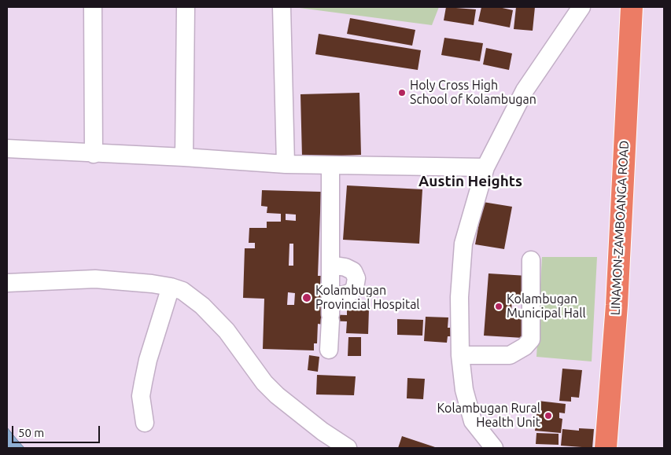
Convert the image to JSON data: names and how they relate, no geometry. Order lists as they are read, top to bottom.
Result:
{
  "streets": {
    "highway": ["LINAMON-ZAMBOANGA ROAD"]
  },
  "districts": ["Austin Heights"],
  "places": [
    "Holy Cross High School of Kolambugan",
    "Kolambugan Provincial Hospital",
    "Kolambugan Municipal Hall",
    "Kolambugan Rural Health Unit"
  ],
  "scale_bar": "50 m"
}
